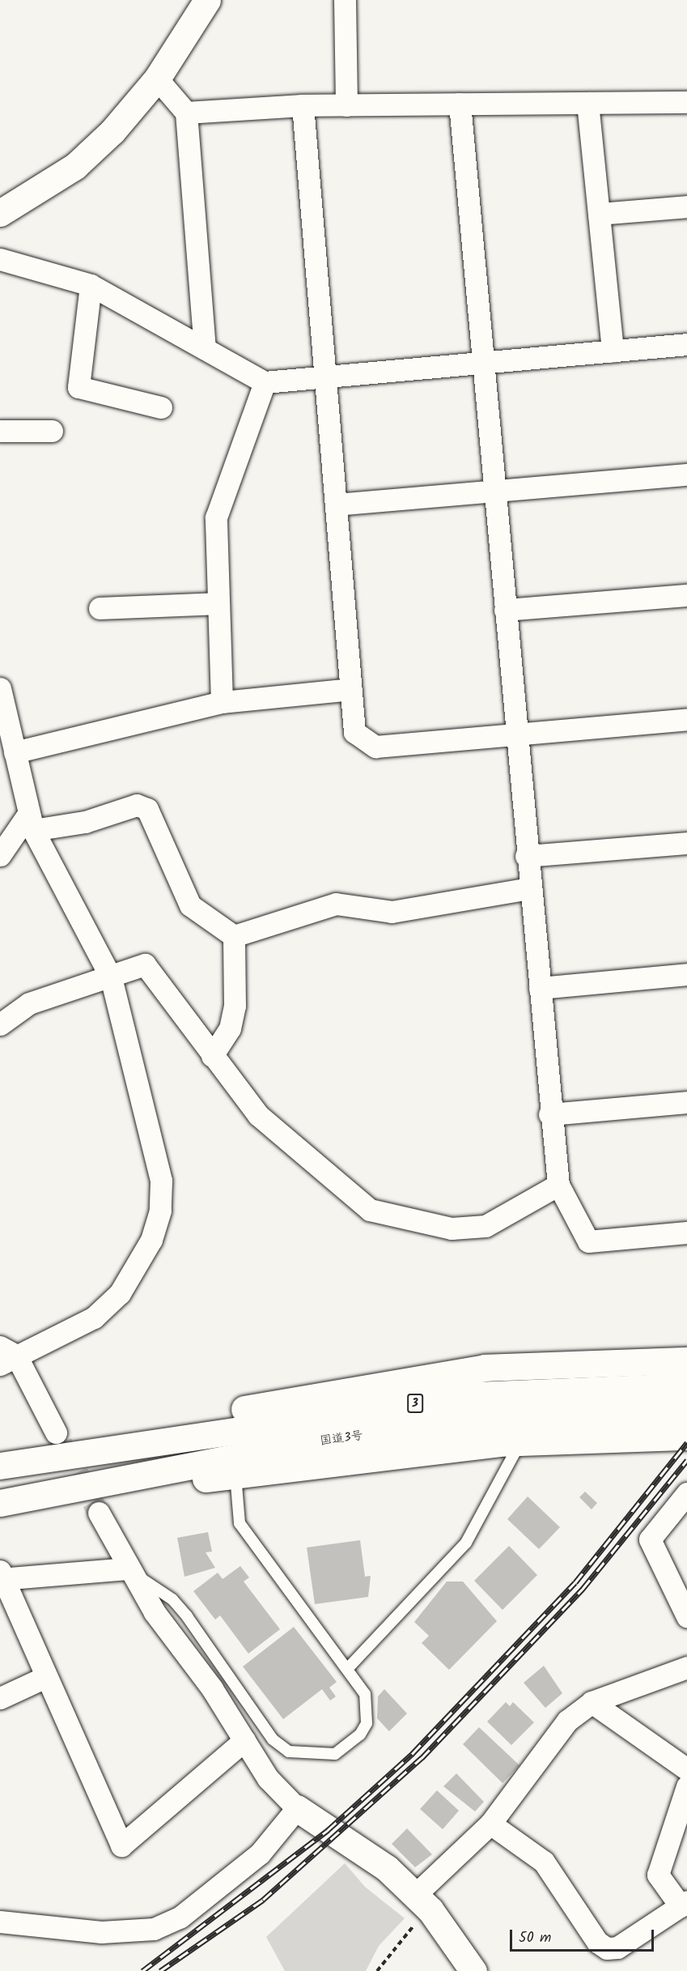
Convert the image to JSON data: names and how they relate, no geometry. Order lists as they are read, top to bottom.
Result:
{
  "streets": {
    "main road": ["3", "国道3号"]
  },
  "scale_bar": "50 m"
}
